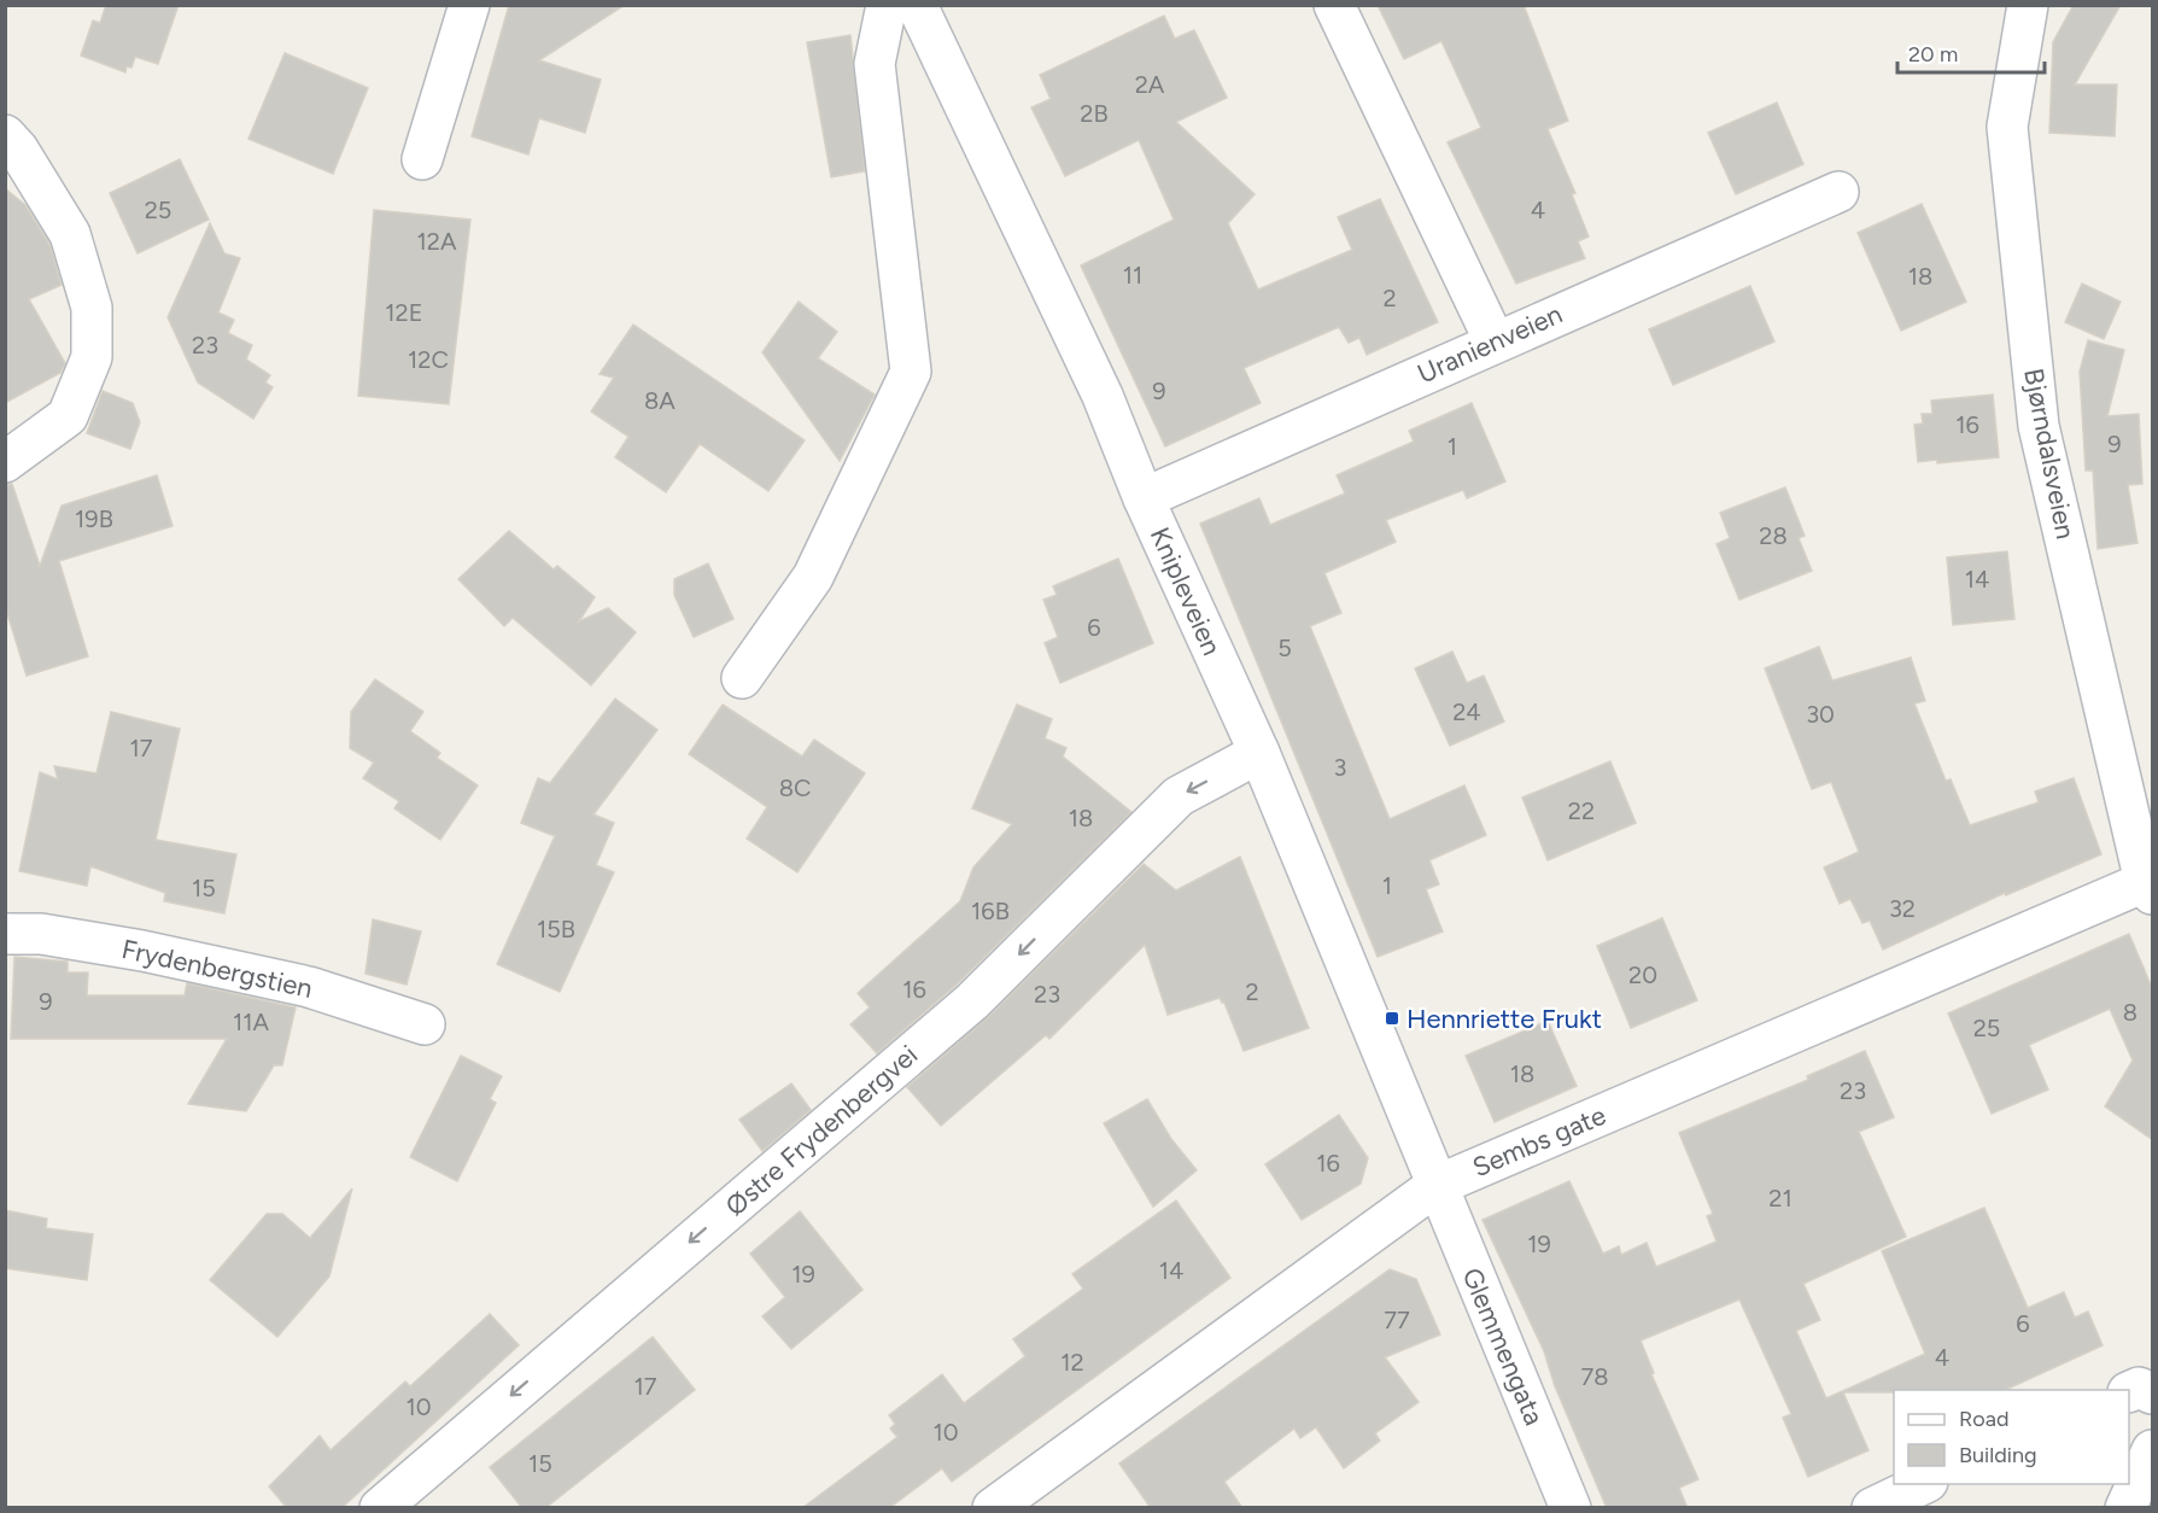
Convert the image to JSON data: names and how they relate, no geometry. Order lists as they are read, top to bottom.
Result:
{
  "streets": {
    "street": [
      "Uranienveien",
      "Bjørndalsveien",
      "Knipleveien",
      "Frydenbergstien",
      "Østre Frydenbergvei",
      "Sembs gate",
      "Glemmengata"
    ]
  },
  "crossings": [
    ["Uranienveien", "Knipleveien"],
    ["Bjørndalsveien", "Sembs gate"],
    ["Knipleveien", "Østre Frydenbergvei"],
    ["Knipleveien", "Sembs gate"],
    ["Knipleveien", "Glemmengata"],
    ["Sembs gate", "Glemmengata"]
  ],
  "one_way": ["Østre Frydenbergvei"],
  "places": {
    "transit": ["Hennriette Frukt"]
  },
  "house_numbers": [
    "2A",
    "2B",
    "25",
    "4",
    "12A",
    "11",
    "18",
    "2",
    "12E",
    "23",
    "12C",
    "9",
    "8A",
    "16",
    "9",
    "1",
    "19B",
    "28",
    "14",
    "6",
    "5",
    "24",
    "30",
    "17",
    "3",
    "8C",
    "22",
    "18",
    "1",
    "15",
    "32",
    "16B",
    "15B",
    "20",
    "16",
    "2",
    "23",
    "9",
    "8",
    "11A",
    "25",
    "18",
    "23",
    "16",
    "21",
    "19",
    "14",
    "19",
    "77",
    "6",
    "4",
    "12",
    "78",
    "17",
    "10",
    "10",
    "15"
  ],
  "legend": ["Road", "Building"],
  "scale_bar": "20 m"
}
